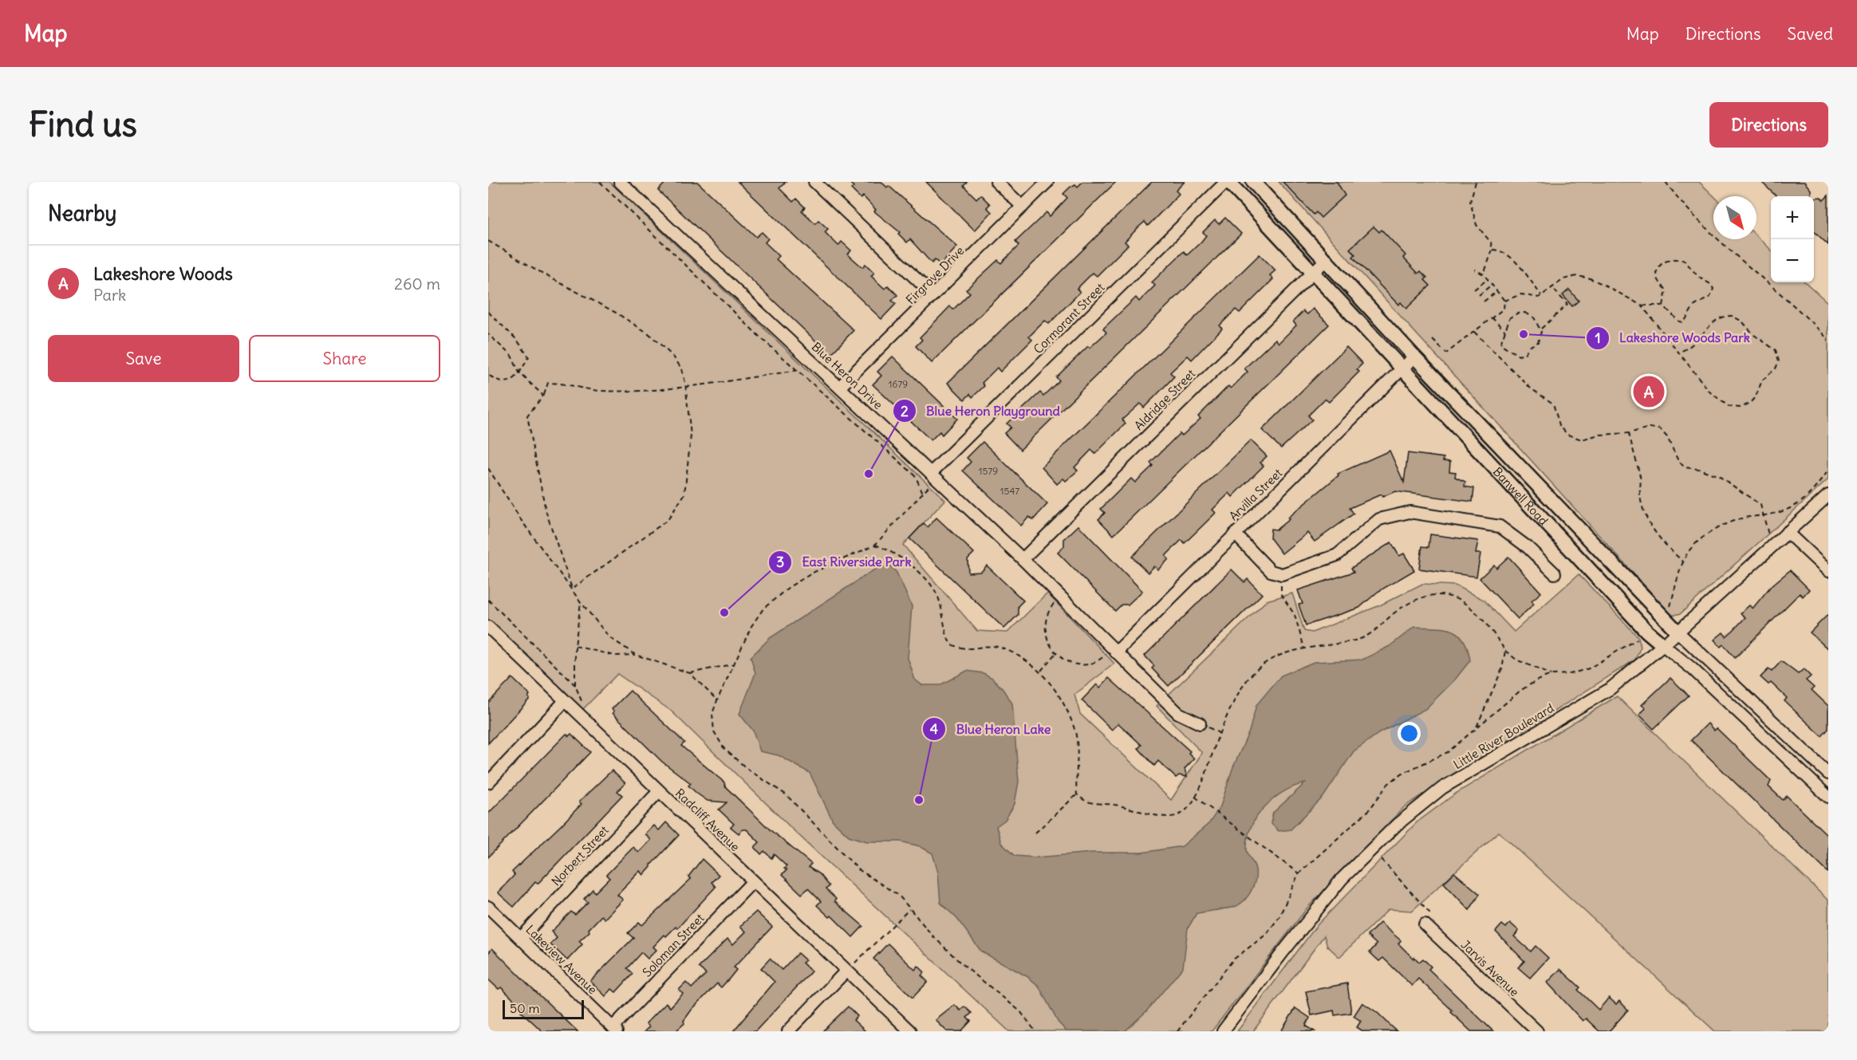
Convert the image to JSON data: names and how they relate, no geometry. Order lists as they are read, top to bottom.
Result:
{
  "streets": {
    "main road": ["Banwell Road"],
    "street": [
      "Firgrove Drive",
      "Cormorant Street",
      "Blue Heron Drive",
      "Aldridge Street",
      "Arvilla Street",
      "Little River Boulevard",
      "Radcliff Avenue",
      "Norbert Street",
      "Soloman Street",
      "Lakeview Avenue",
      "Jarvis Avenue"
    ]
  },
  "crossings": [
    ["Firgrove Drive", "Blue Heron Drive"],
    ["Cormorant Street", "Blue Heron Drive"],
    ["Cormorant Street", "Banwell Road"],
    ["Blue Heron Drive", "Aldridge Street"],
    ["Blue Heron Drive", "Arvilla Street"],
    ["Aldridge Street", "Banwell Road"],
    ["Arvilla Street", "Banwell Road"],
    ["Banwell Road", "Little River Boulevard"],
    ["Radcliff Avenue", "Norbert Street"],
    ["Radcliff Avenue", "Soloman Street"],
    ["Norbert Street", "Lakeview Avenue"],
    ["Soloman Street", "Lakeview Avenue"]
  ],
  "places": [
    "Lakeshore Woods Park",
    "Blue Heron Playground",
    "East Riverside Park",
    "Blue Heron Lake"
  ],
  "house_numbers": ["1679", "1579", "1547"],
  "scale_bar": "50 m",
  "north": "bottom right",
  "page": {
    "header": "Map",
    "nav": ["Map", "Directions", "Saved"],
    "buttons": [
      "Directions",
      ["Save", "Share"]
    ],
    "title": "Find us",
    "heading": "Nearby",
    "map_buttons": ["+", "−"],
    "list": [
      {
        "mark": "A",
        "name": "Lakeshore Woods",
        "note": "Park",
        "value": "260 m"
      }
    ],
    "pins": "A",
    "scale": "50 m"
  }
}
